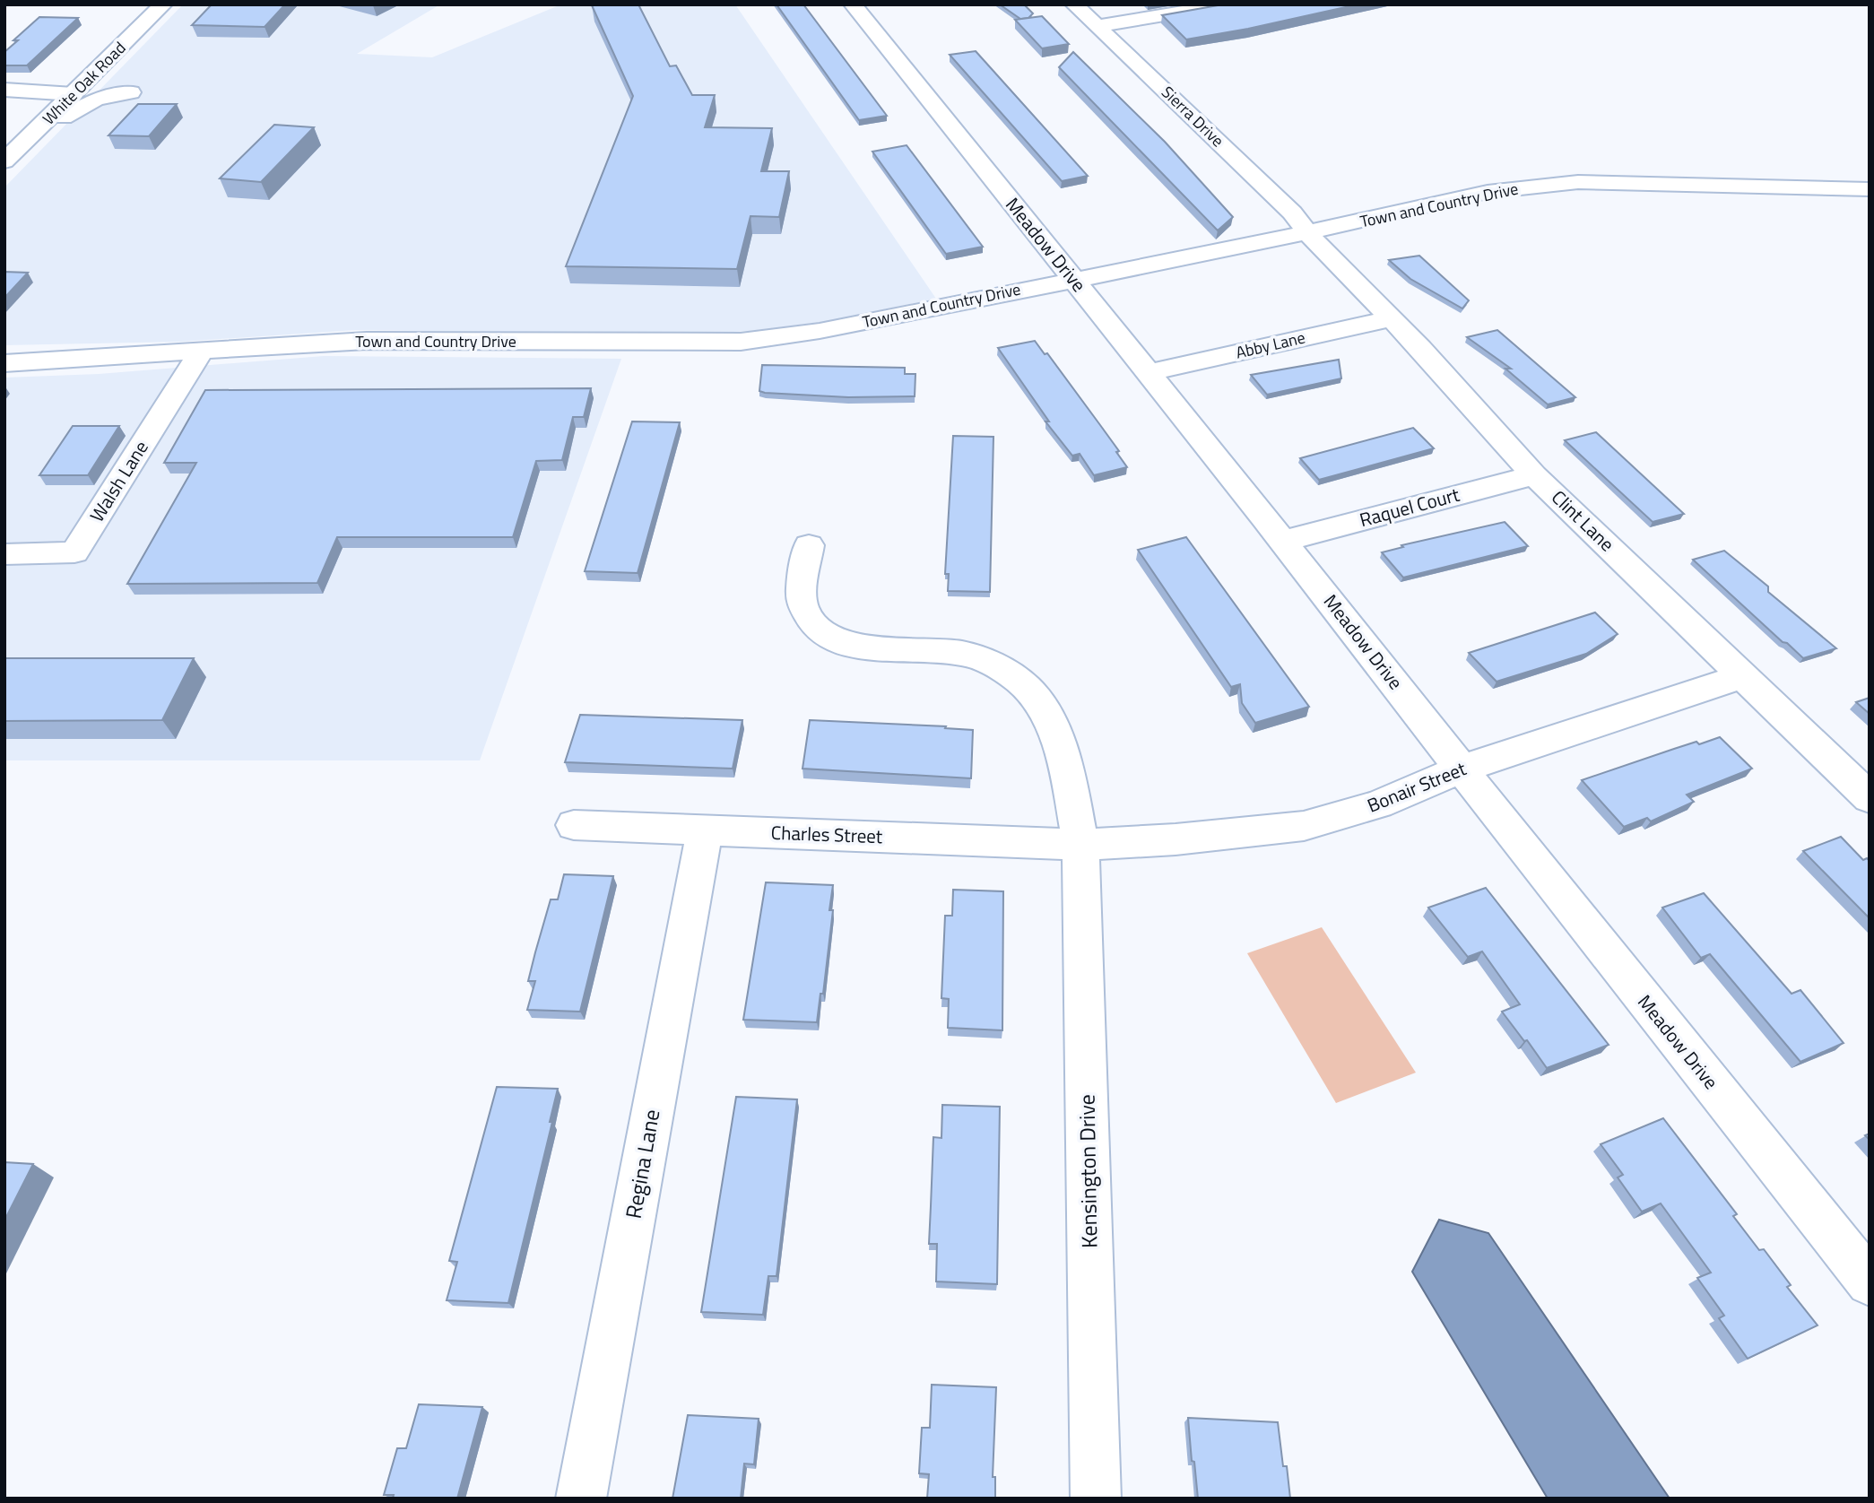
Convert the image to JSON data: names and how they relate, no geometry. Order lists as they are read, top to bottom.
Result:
{
  "streets": {
    "street": [
      "White Oak Road",
      "Sierra Drive",
      "Town and Country Drive",
      "Meadow Drive",
      "Abby Lane",
      "Walsh Lane",
      "Raquel Court",
      "Clint Lane",
      "Bonair Street",
      "Charles Street",
      "Regina Lane",
      "Kensington Drive"
    ]
  },
  "crossings": [
    ["Sierra Drive", "Town and Country Drive"],
    ["Sierra Drive", "Clint Lane"],
    ["Town and Country Drive", "Meadow Drive"],
    ["Town and Country Drive", "Walsh Lane"],
    ["Town and Country Drive", "Clint Lane"],
    ["Meadow Drive", "Abby Lane"],
    ["Meadow Drive", "Raquel Court"],
    ["Meadow Drive", "Bonair Street"],
    ["Abby Lane", "Clint Lane"],
    ["Raquel Court", "Clint Lane"],
    ["Clint Lane", "Bonair Street"],
    ["Bonair Street", "Charles Street"],
    ["Bonair Street", "Kensington Drive"],
    ["Charles Street", "Regina Lane"],
    ["Charles Street", "Kensington Drive"]
  ]
}
